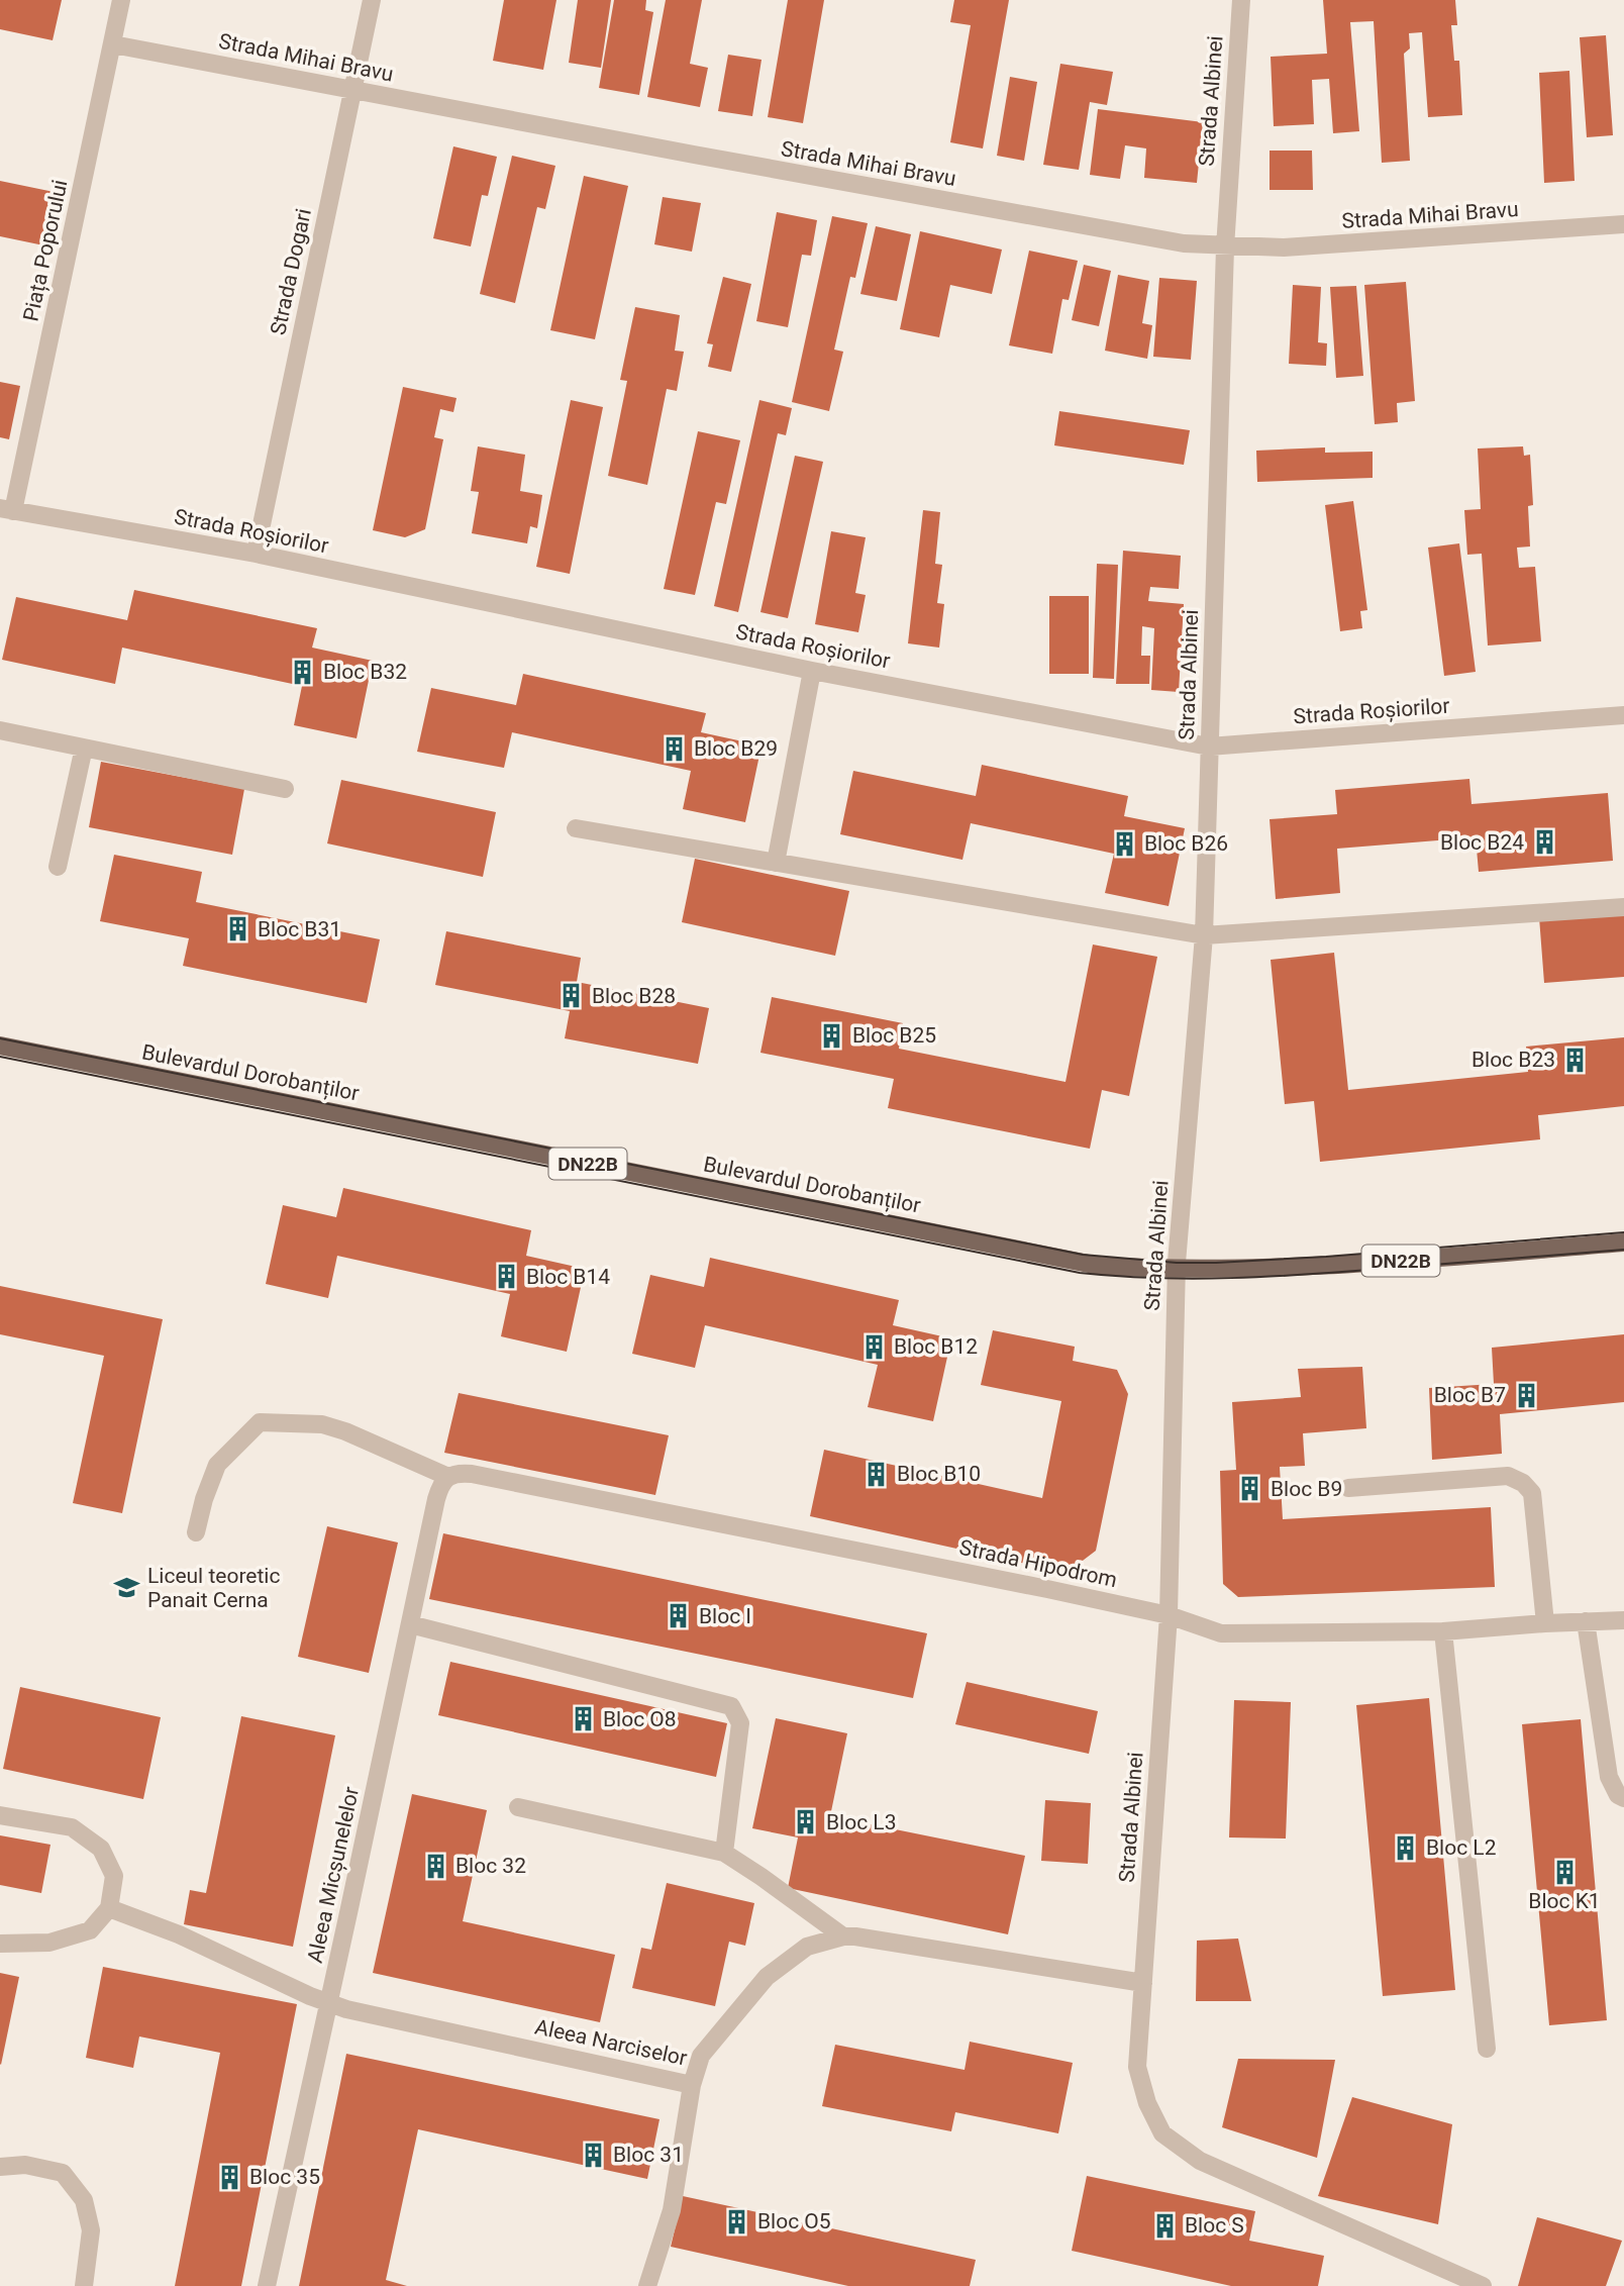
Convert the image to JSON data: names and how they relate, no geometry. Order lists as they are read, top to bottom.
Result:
{
  "streets": {
    "main road": ["Bulevardul Dorobanților", "DN22B"],
    "street": [
      "Strada Mihai Bravu",
      "Strada Albinei",
      "Piața Poporului",
      "Strada Dogari",
      "Strada Roșiorilor",
      "Strada Hipodrom",
      "Aleea Micșunelelor",
      "Aleea Narciselor"
    ]
  },
  "crossings": [
    ["Strada Mihai Bravu", "Strada Albinei"],
    ["Strada Mihai Bravu", "Piața Poporului"],
    ["Strada Mihai Bravu", "Strada Dogari"],
    ["Strada Albinei", "Strada Roșiorilor"],
    ["Strada Albinei", "Bulevardul Dorobanților"],
    ["Strada Albinei", "Strada Hipodrom"],
    ["Strada Albinei", "Aleea Narciselor"],
    ["Piața Poporului", "Strada Roșiorilor"],
    ["Strada Dogari", "Strada Roșiorilor"],
    ["Strada Hipodrom", "Aleea Micșunelelor"],
    ["Aleea Micșunelelor", "Aleea Narciselor"]
  ],
  "places": {
    "building": [
      "Bloc B32",
      "Bloc B29",
      "Bloc B24",
      "Bloc B26",
      "Bloc B31",
      "Bloc B28",
      "Bloc B25",
      "Bloc B23",
      "Bloc B14",
      "Bloc B12",
      "Bloc B7",
      "Bloc B10",
      "Bloc B9",
      "Bloc I",
      "Bloc O8",
      "Bloc L3",
      "Bloc L2",
      "Bloc 32",
      "Bloc K1",
      "Bloc 31",
      "Bloc 35",
      "Bloc O5",
      "Bloc S"
    ],
    "school or university": ["Liceul teoretic Panait Cerna"]
  }
}
